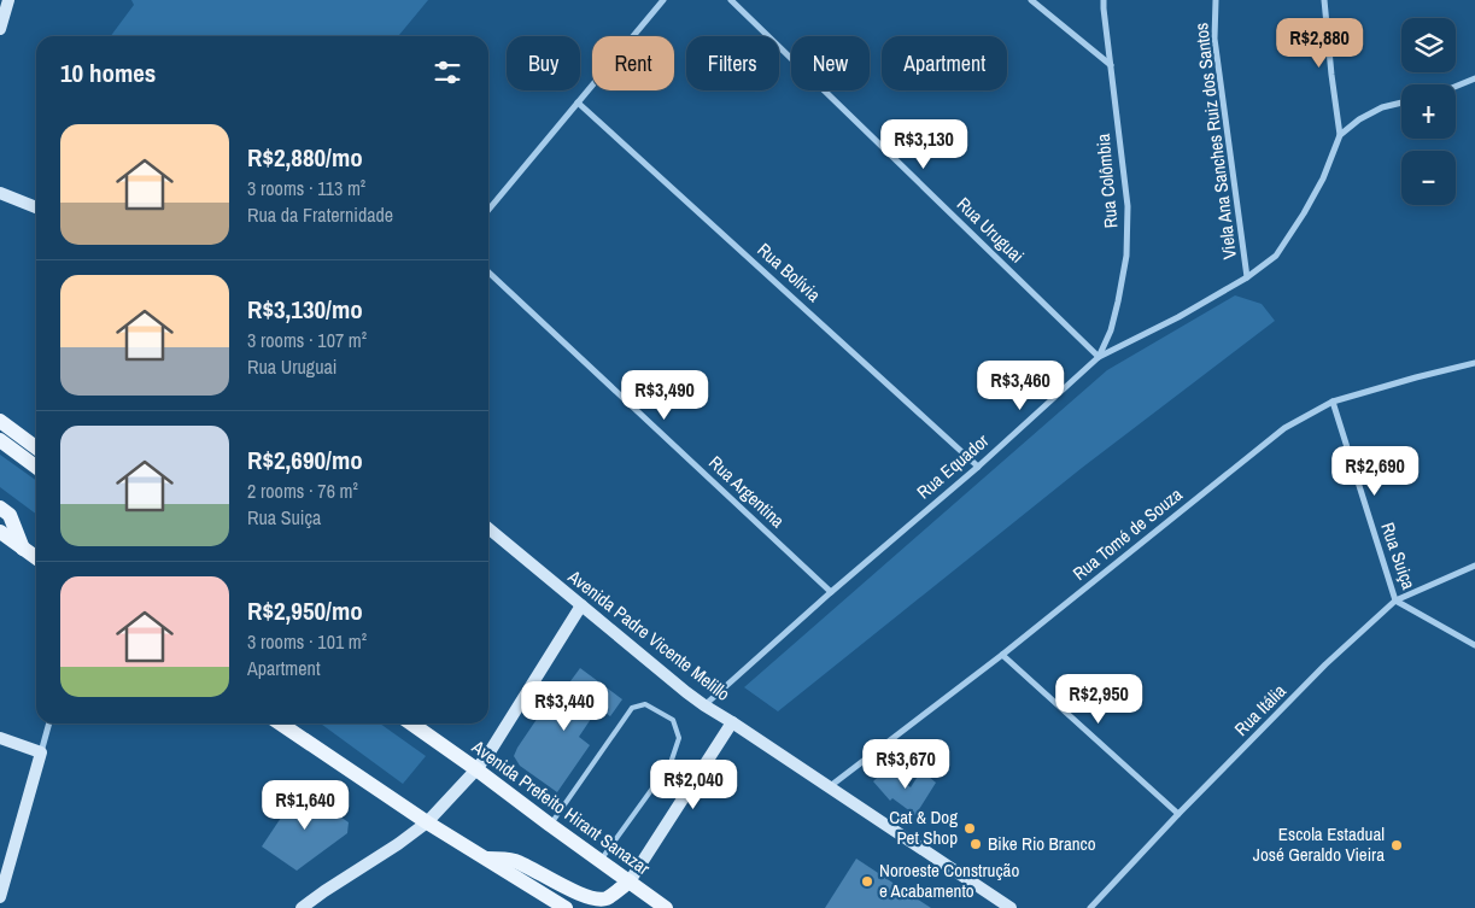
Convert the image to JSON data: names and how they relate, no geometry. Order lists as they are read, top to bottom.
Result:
{
  "streets": {
    "main road": ["Avenida Padre Vicente Melillo", "Avenida Prefeito Hirant Sanazar"],
    "street": [
      "Viela Ana Sanches Ruiz dos Santos",
      "Rua Colômbia",
      "Rua Uruguai",
      "Rua Bolívia",
      "Rua Equador",
      "Rua Argentina",
      "Rua Tomé de Souza",
      "Rua Suiça",
      "Rua Itália"
    ]
  },
  "crossings": [
    ["Viela Ana Sanches Ruiz dos Santos", "Rua Equador"],
    ["Rua Colômbia", "Rua Uruguai"],
    ["Rua Colômbia", "Rua Equador"],
    ["Rua Uruguai", "Rua Equador"],
    ["Rua Bolívia", "Rua Equador"],
    ["Rua Equador", "Rua Argentina"],
    ["Rua Equador", "Avenida Padre Vicente Melillo"],
    ["Rua Tomé de Souza", "Rua Suiça"],
    ["Rua Tomé de Souza", "Avenida Padre Vicente Melillo"],
    ["Rua Suiça", "Rua Itália"]
  ],
  "places": [
    "Cat & Dog Pet Shop",
    "Bike Rio Branco",
    "Escola Estadual José Geraldo Vieira",
    "Noroeste Construção e Acabamento"
  ],
  "page": {
    "map_buttons": ["+", "−"],
    "price": [
      "R$2,880",
      "R$3,130",
      "R$3,460",
      "R$3,490",
      "R$2,690",
      "R$2,950",
      "R$3,440",
      "R$3,670",
      "R$2,040",
      "R$1,640"
    ],
    "chip": [
      "Buy",
      "Rent",
      "Filters",
      "New",
      "Apartment"
    ],
    "heading": "10 homes",
    "list": [
      {
        "name": "R$2,880/mo",
        "note": "3 rooms · 113 m² · Rua da Fraternidade"
      },
      {
        "name": "R$3,130/mo",
        "note": "3 rooms · 107 m² · Rua Uruguai"
      },
      {
        "name": "R$2,690/mo",
        "note": "2 rooms · 76 m² · Rua Suiça"
      },
      {
        "name": "R$2,950/mo",
        "note": "3 rooms · 101 m² · Apartment"
      }
    ]
  }
}
